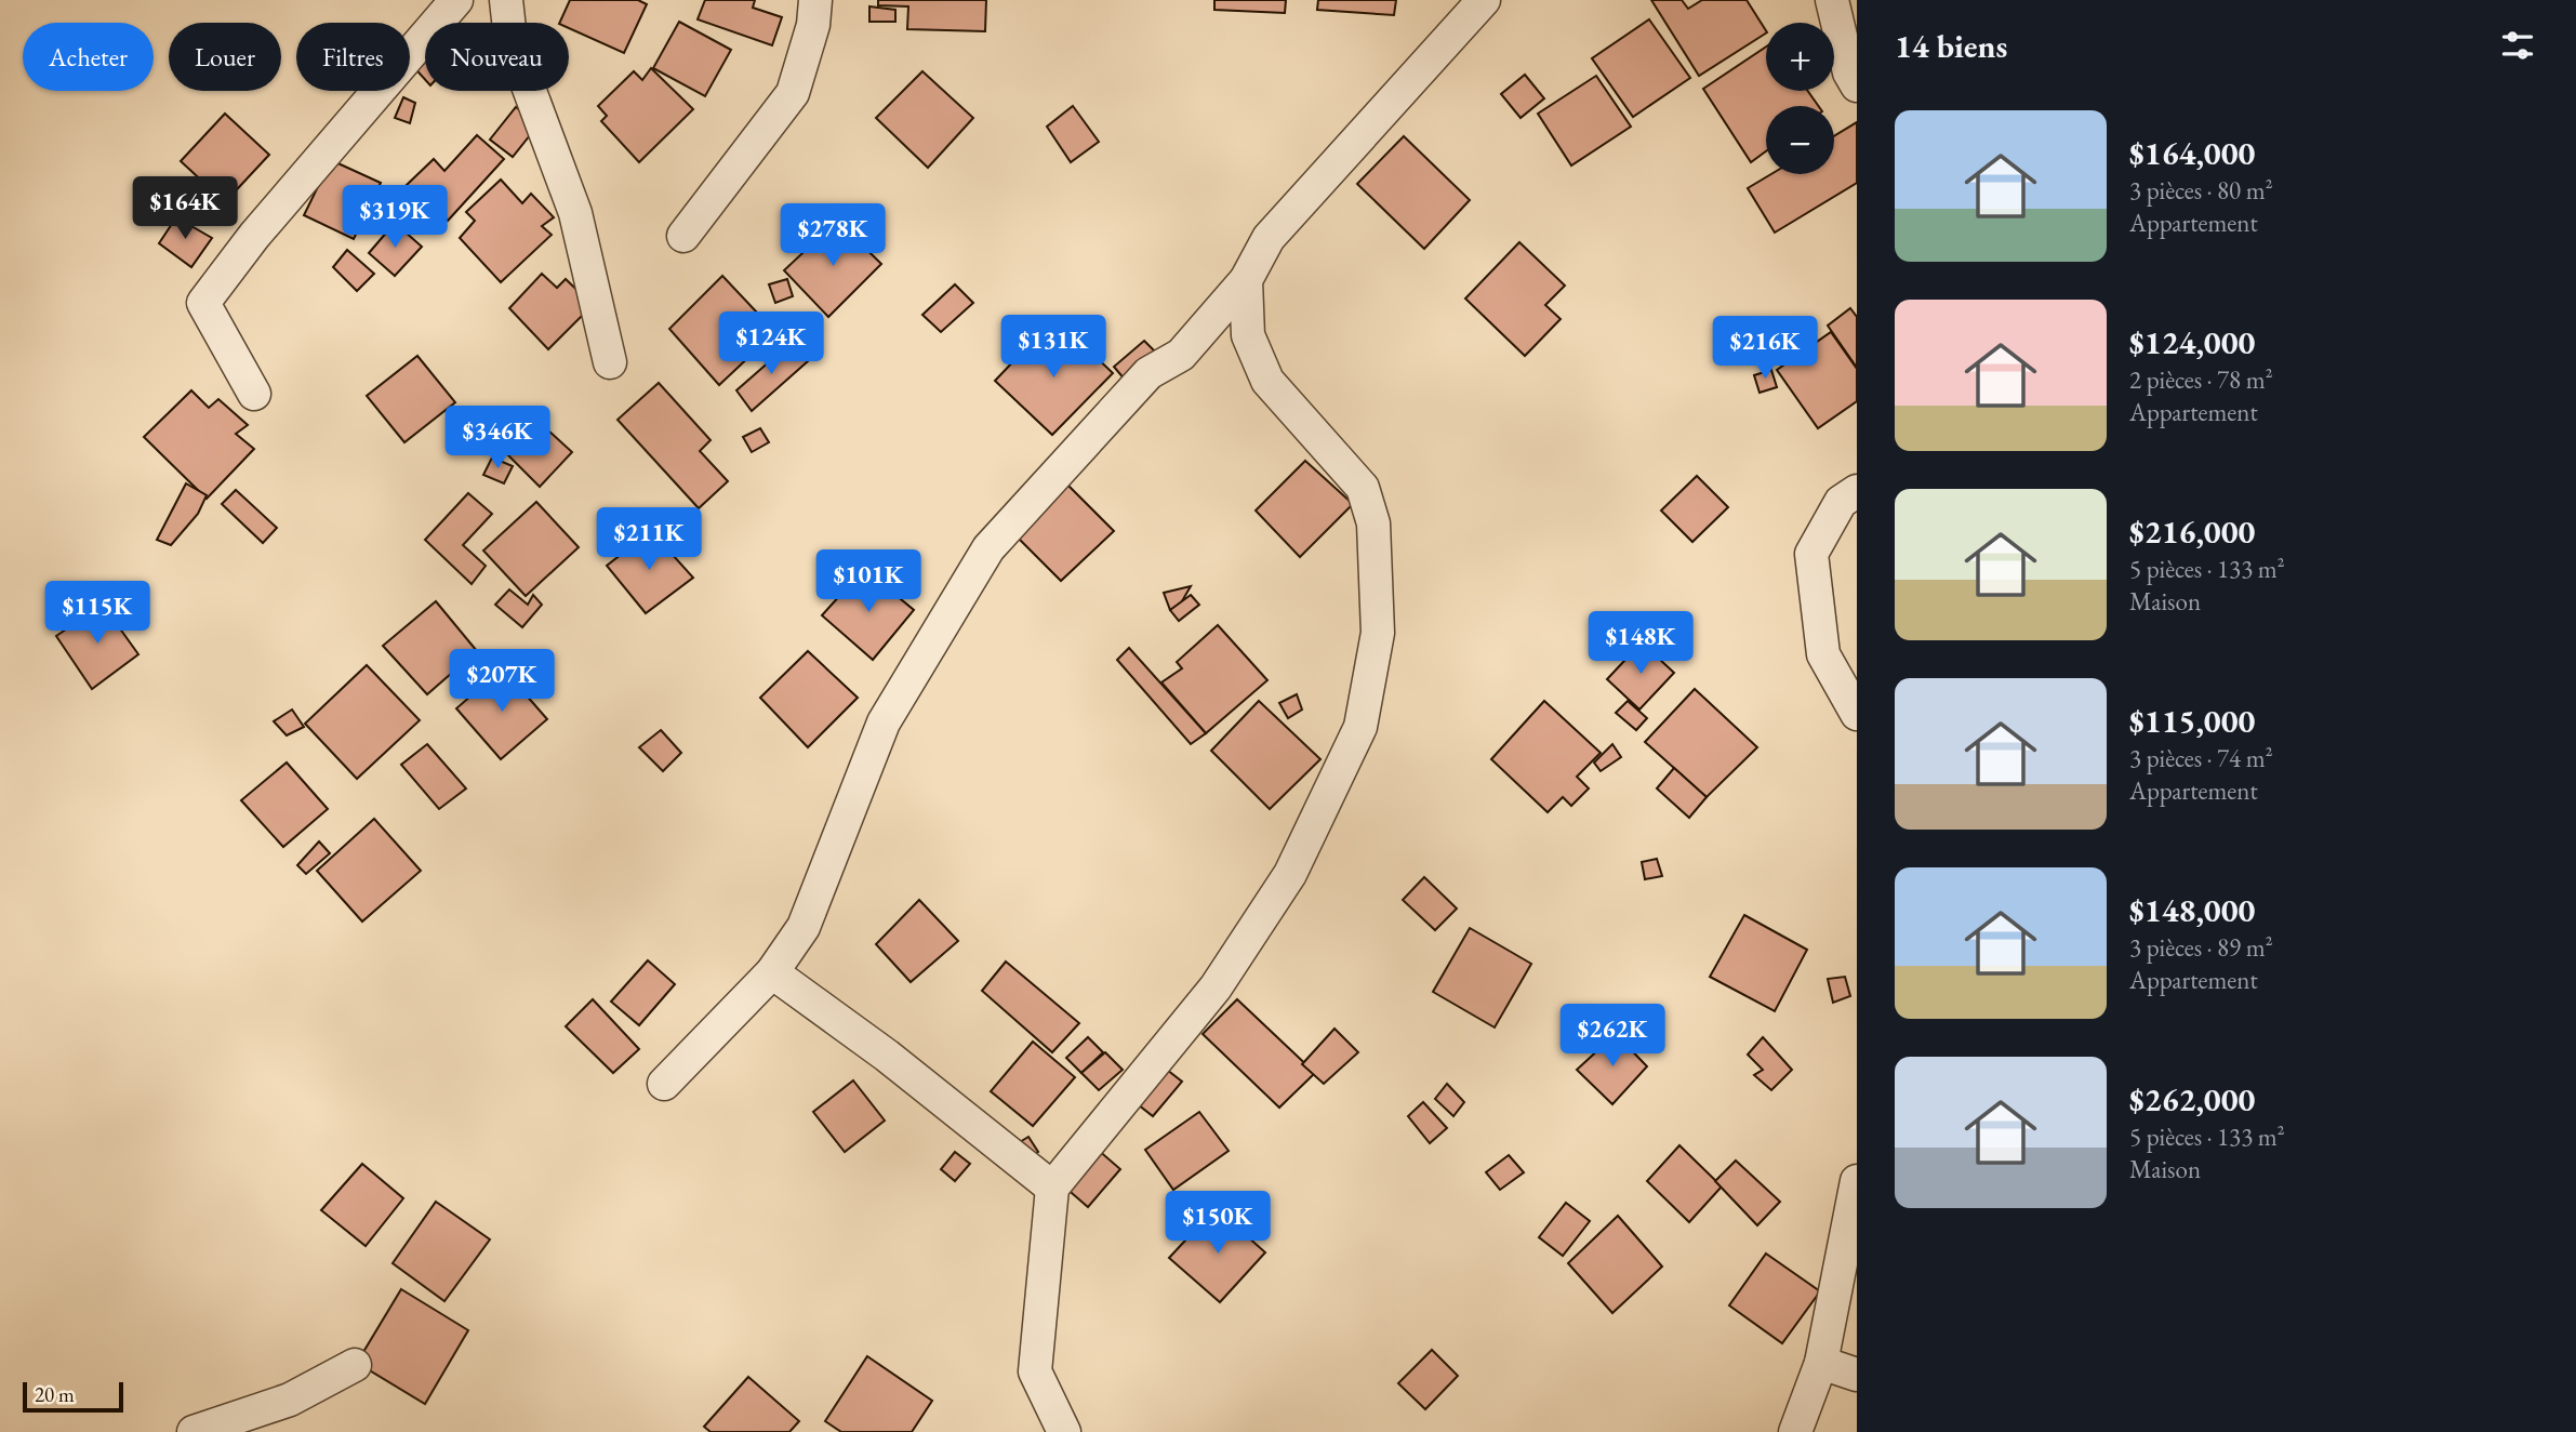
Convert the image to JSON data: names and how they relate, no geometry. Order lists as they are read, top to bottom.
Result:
{
  "scale_bar": "20 m",
  "page": {
    "heading": "14 biens",
    "map_buttons": ["+", "−"],
    "chip": [
      "Acheter",
      "Louer",
      "Filtres",
      "Nouveau"
    ],
    "list": [
      {
        "name": "$164,000",
        "note": "3 pièces · 80 m² · Appartement"
      },
      {
        "name": "$124,000",
        "note": "2 pièces · 78 m² · Appartement"
      },
      {
        "name": "$216,000",
        "note": "5 pièces · 133 m² · Maison"
      },
      {
        "name": "$115,000",
        "note": "3 pièces · 74 m² · Appartement"
      },
      {
        "name": "$148,000",
        "note": "3 pièces · 89 m² · Appartement"
      },
      {
        "name": "$262,000",
        "note": "5 pièces · 133 m² · Maison"
      }
    ],
    "price": [
      "$164K",
      "$319K",
      "$278K",
      "$124K",
      "$131K",
      "$216K",
      "$346K",
      "$211K",
      "$101K",
      "$115K",
      "$148K",
      "$207K",
      "$262K",
      "$150K"
    ],
    "scale": "20 m"
  }
}
